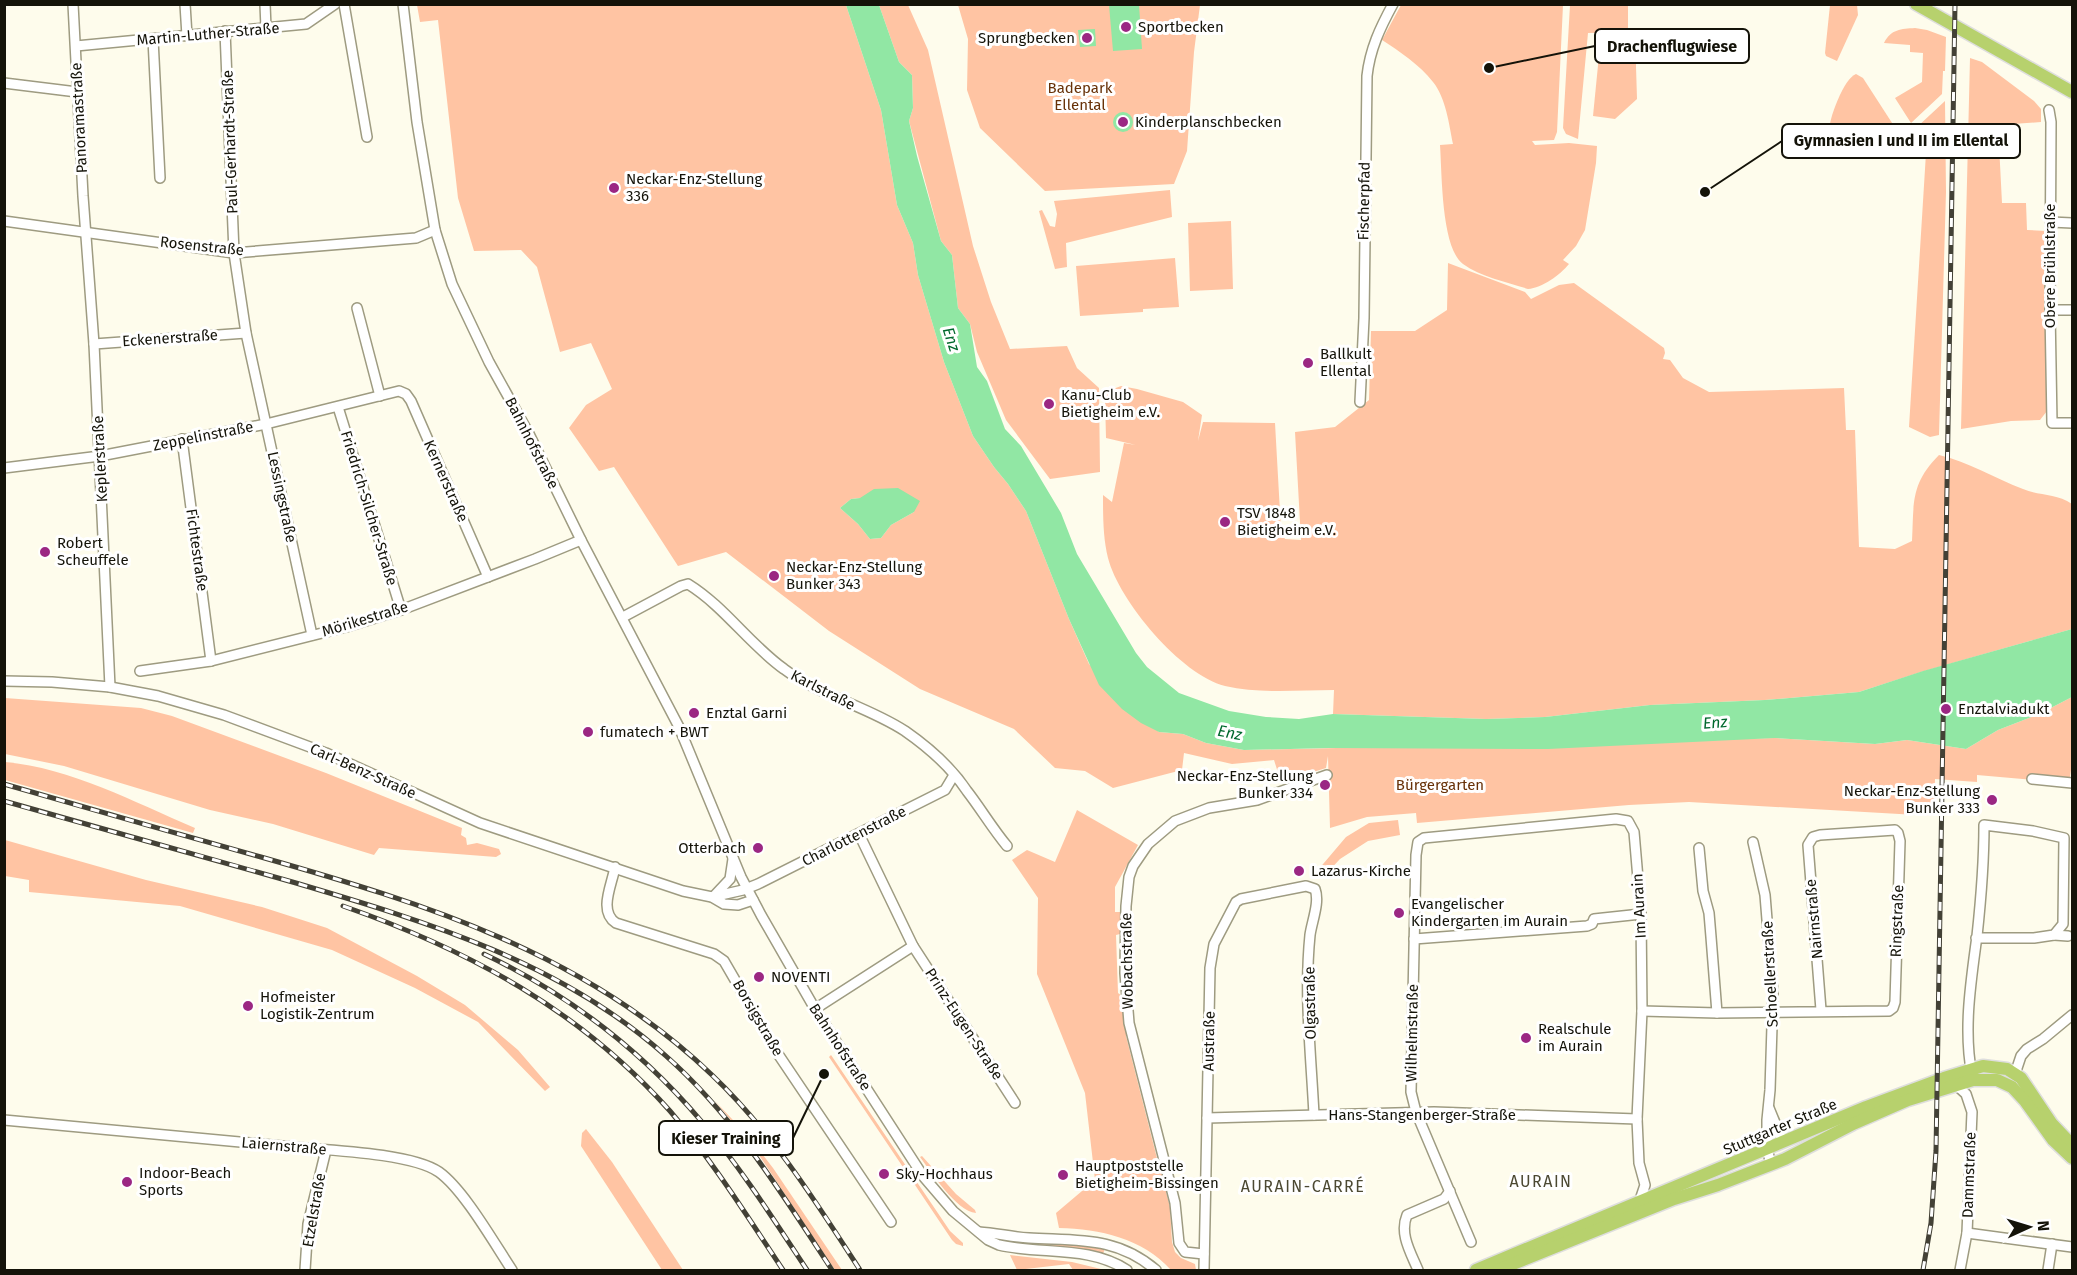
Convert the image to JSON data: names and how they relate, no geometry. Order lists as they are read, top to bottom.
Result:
{
  "streets": {
    "main road": ["Stuttgarter Straße"],
    "street": [
      "Martin-Luther-Straße",
      "Panoramastraße",
      "Paul-Gerhardt-Straße",
      "Fischerpfad",
      "Rosenstraße",
      "Obere Brühlstraße",
      "Eckenerstraße",
      "Zeppelinstraße",
      "Bahnhofstraße",
      "Keplerstraße",
      "Kernerstraße",
      "Lessingstraße",
      "Friedrich-Silcher-Straße",
      "Fichtestraße",
      "Mörikestraße",
      "Karlstraße",
      "Carl-Benz-Straße",
      "Charlottenstraße",
      "Im Aurain",
      "Nairnstraße",
      "Ringstraße",
      "Wobachstraße",
      "Schoellerstraße",
      "Olgastraße",
      "Borsigstraße",
      "Prinz-Eugen-Straße",
      "Wilhelmstraße",
      "Austraße",
      "Hans-Stangenberger-Straße",
      "Laiernstraße",
      "Dammstraße",
      "Etzelstraße"
    ]
  },
  "crossings": [
    ["Martin-Luther-Straße", "Panoramastraße"],
    ["Martin-Luther-Straße", "Paul-Gerhardt-Straße"],
    ["Panoramastraße", "Rosenstraße"],
    ["Panoramastraße", "Keplerstraße"],
    ["Paul-Gerhardt-Straße", "Rosenstraße"],
    ["Paul-Gerhardt-Straße", "Lessingstraße"],
    ["Rosenstraße", "Bahnhofstraße"],
    ["Rosenstraße", "Keplerstraße"],
    ["Rosenstraße", "Lessingstraße"],
    ["Eckenerstraße", "Keplerstraße"],
    ["Eckenerstraße", "Lessingstraße"],
    ["Zeppelinstraße", "Keplerstraße"],
    ["Zeppelinstraße", "Kernerstraße"],
    ["Zeppelinstraße", "Lessingstraße"],
    ["Zeppelinstraße", "Friedrich-Silcher-Straße"],
    ["Zeppelinstraße", "Fichtestraße"],
    ["Bahnhofstraße", "Mörikestraße"],
    ["Bahnhofstraße", "Karlstraße"],
    ["Bahnhofstraße", "Carl-Benz-Straße"],
    ["Bahnhofstraße", "Charlottenstraße"],
    ["Keplerstraße", "Carl-Benz-Straße"],
    ["Kernerstraße", "Mörikestraße"],
    ["Lessingstraße", "Mörikestraße"],
    ["Friedrich-Silcher-Straße", "Mörikestraße"],
    ["Fichtestraße", "Mörikestraße"],
    ["Karlstraße", "Charlottenstraße"],
    ["Carl-Benz-Straße", "Charlottenstraße"],
    ["Carl-Benz-Straße", "Borsigstraße"],
    ["Charlottenstraße", "Prinz-Eugen-Straße"],
    ["Im Aurain", "Wilhelmstraße"],
    ["Im Aurain", "Hans-Stangenberger-Straße"],
    ["Im Aurain", "Stuttgarter Straße"],
    ["Nairnstraße", "Ringstraße"],
    ["Wobachstraße", "Austraße"],
    ["Schoellerstraße", "Stuttgarter Straße"],
    ["Olgastraße", "Austraße"],
    ["Olgastraße", "Hans-Stangenberger-Straße"],
    ["Wilhelmstraße", "Hans-Stangenberger-Straße"],
    ["Austraße", "Hans-Stangenberger-Straße"],
    ["Stuttgarter Straße", "Dammstraße"],
    ["Laiernstraße", "Etzelstraße"]
  ],
  "districts": ["AURAIN", "AURAIN-CARRÉ"],
  "water": ["Enz"],
  "parks": ["Badepark Ellental", "Bürgergarten"],
  "places": [
    "Sportbecken",
    "Sprungbecken",
    "Drachenflugwiese",
    "Kinderplanschbecken",
    "Neckar-Enz-Stellung 336",
    "Gymnasien I und II im Ellental",
    "Ballkult Ellental",
    "Kanu-Club Bietigheim e.V.",
    "TSV 1848 Bietigheim e.V.",
    "Robert Scheuffele",
    "Neckar-Enz-Stellung Bunker 343",
    "Enztalviadukt",
    "Enztal Garni",
    "fumatech + BWT",
    "Neckar-Enz-Stellung Bunker 334",
    "Neckar-Enz-Stellung Bunker 333",
    "Otterbach",
    "Lazarus-Kirche",
    "Evangelischer Kindergarten im Aurain",
    "NOVENTI",
    "Hofmeister Logistik-Zentrum",
    "Realschule im Aurain",
    "Kieser Training",
    "Sky-Hochhaus",
    "Hauptpoststelle Bietigheim-Bissingen",
    "Indoor-Beach Sports"
  ],
  "north": "right"
}
